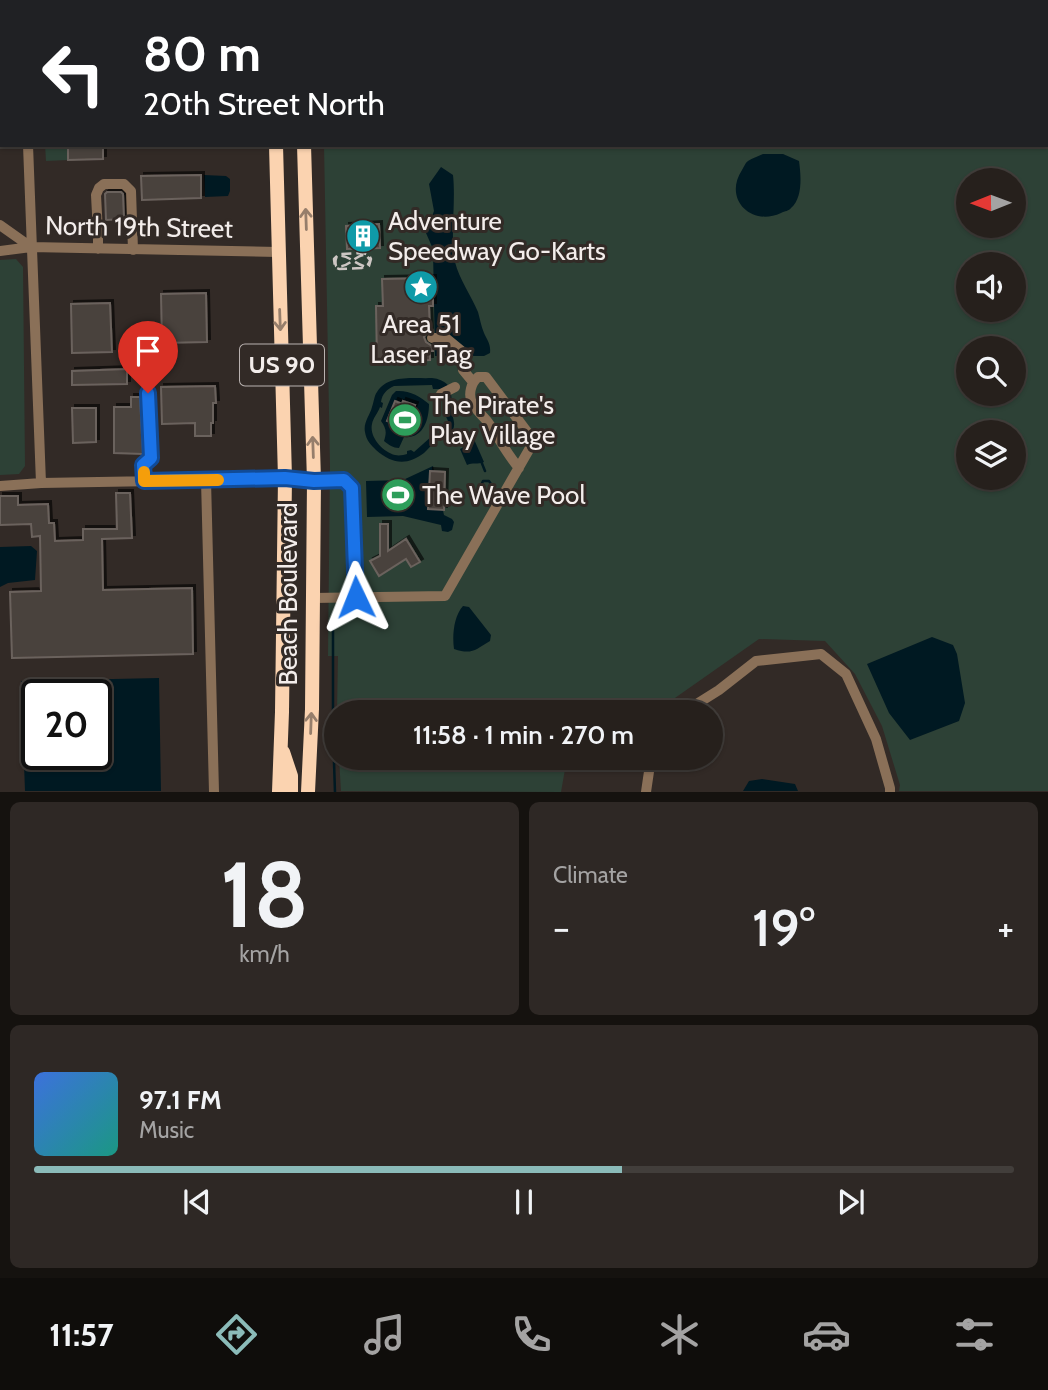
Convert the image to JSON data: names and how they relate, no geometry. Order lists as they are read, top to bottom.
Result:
{
  "streets": {
    "highway": ["US 90", "Beach Boulevard"],
    "street": ["North 19th Street"]
  },
  "crossings": [
    ["North 19th Street", "US 90"]
  ],
  "places": {
    "building": ["Adventure Speedway Go-Karts"],
    "place": ["Area 51 Laser Tag"],
    "sports": ["The Pirate's Play Village", "The Wave Pool"]
  },
  "north": "left",
  "page": {
    "turn": ["80 m", "20th Street North"],
    "limit": "20",
    "trip": "11:58 · 1 min · 270 m",
    "tile": [
      ["18", "km/h"],
      "Climate"
    ],
    "heat": ["−", "19°", "+"],
    "song": ["97.1 FM", "Music"],
    "tabs": "11:57"
  }
}
